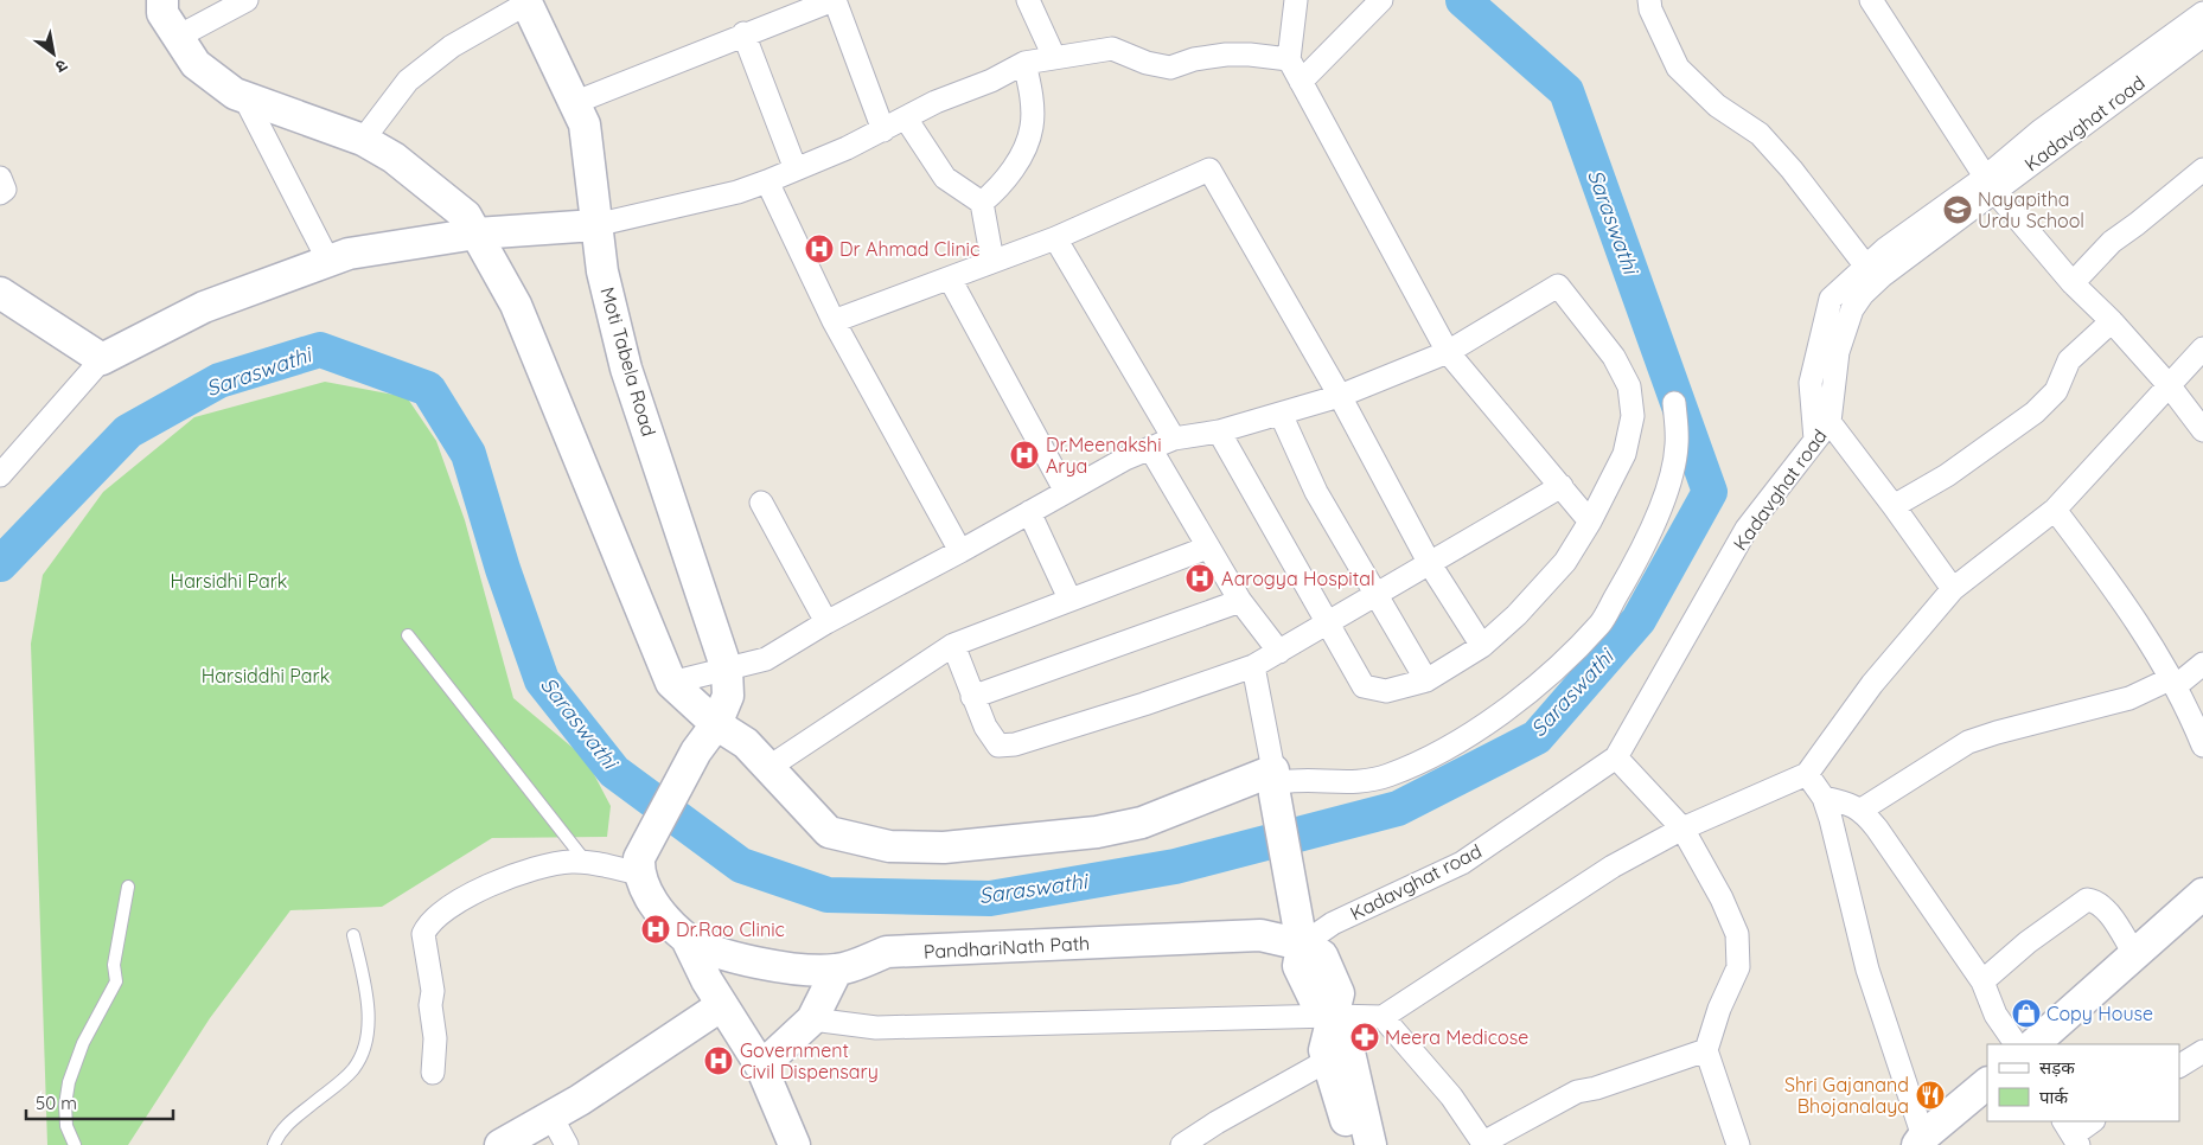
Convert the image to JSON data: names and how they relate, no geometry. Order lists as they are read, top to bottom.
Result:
{
  "streets": {
    "main road": ["Moti Tabela Road", "PandhariNath Path"],
    "street": ["Kadavghat road"]
  },
  "crossings": [
    ["Kadavghat road", "PandhariNath Path"]
  ],
  "water": ["Saraswathi"],
  "parks": ["Harsidhi Park", "Harsiddhi Park"],
  "places": {
    "school or university": ["Nayapitha Urdu School"],
    "hospital": [
      "Dr Ahmad Clinic",
      "Dr.Meenakshi Arya",
      "Aarogya Hospital",
      "Dr.Rao Clinic",
      "Government Civil Dispensary"
    ],
    "shop": ["Copy House"],
    "pharmacy": ["Meera Medicose"],
    "restaurant": ["Shri Gajanand Bhojanalaya"]
  },
  "legend": ["सड़क", "पार्क"],
  "scale_bar": "50 m",
  "north": "bottom right"
}
